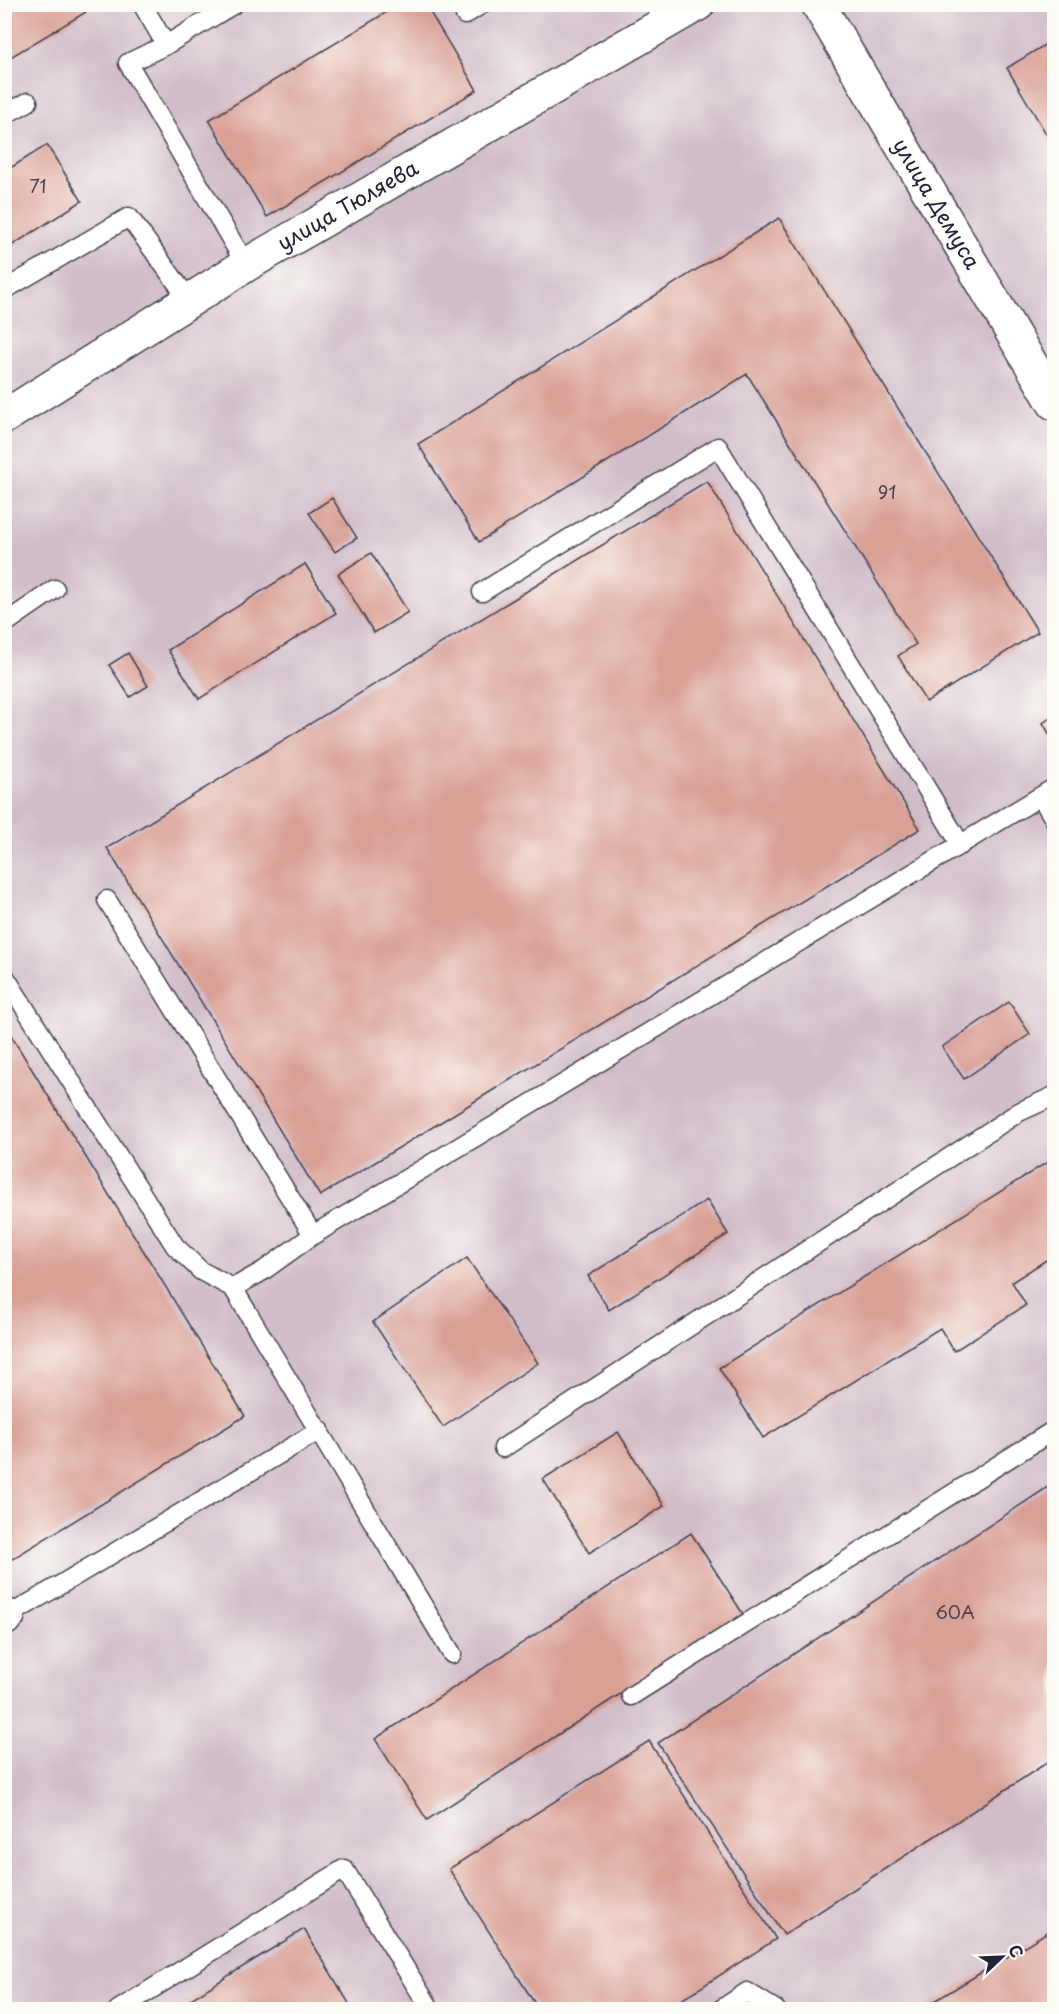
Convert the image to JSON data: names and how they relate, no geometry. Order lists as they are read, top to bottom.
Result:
{
  "streets": {
    "street": ["улица Демуса", "улица Тюляева"]
  },
  "house_numbers": ["71", "91", "60А"],
  "north": "top right"
}
